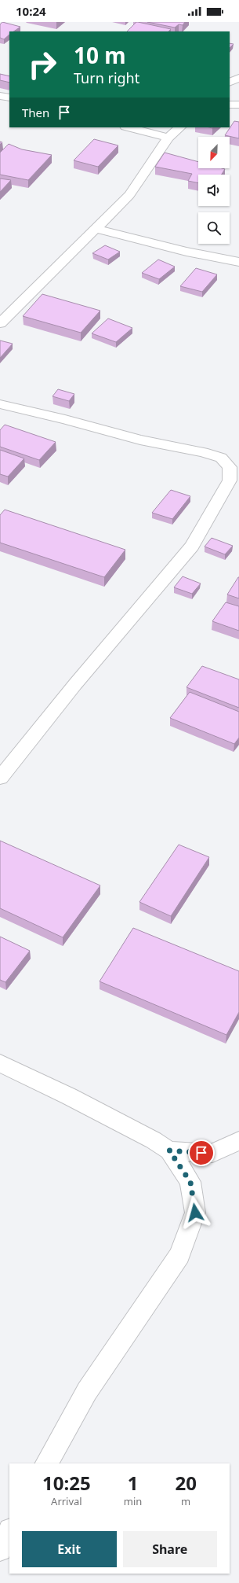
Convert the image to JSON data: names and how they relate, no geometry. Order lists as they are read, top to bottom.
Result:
{
  "north": "bottom left",
  "page": {
    "status": "10:24",
    "turn": ["10 m", "Turn right"],
    "then": "Then",
    "eta": [
      "10:25",
      "Arrival",
      "1",
      "min",
      "20",
      "m"
    ],
    "buttons": ["Exit", "Share"]
  }
}
